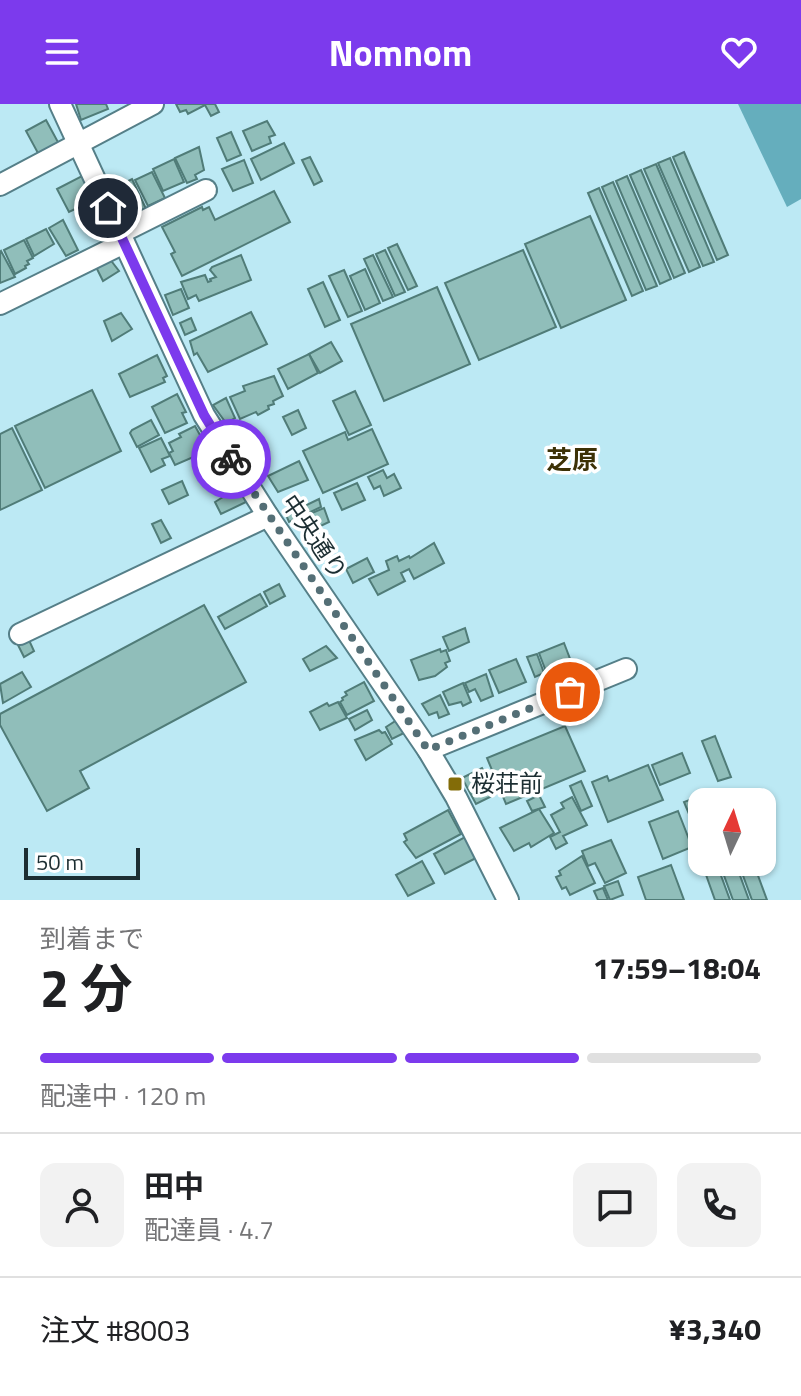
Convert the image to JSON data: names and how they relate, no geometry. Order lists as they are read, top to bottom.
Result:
{
  "streets": {
    "street": ["中央通り"]
  },
  "districts": ["芝原"],
  "places": {
    "transit": ["桜荘前"]
  },
  "scale_bar": "50 m",
  "north": "top",
  "page": {
    "header": "Nomnom",
    "scale": "50 m",
    "heading": ["2 分", "到着まで", "17:59–18:04"],
    "panel": [
      "田中",
      "配達員 · 4.7",
      "注文 #8003",
      "¥3,340"
    ],
    "bar": "配達中 · 120 m"
  }
}
